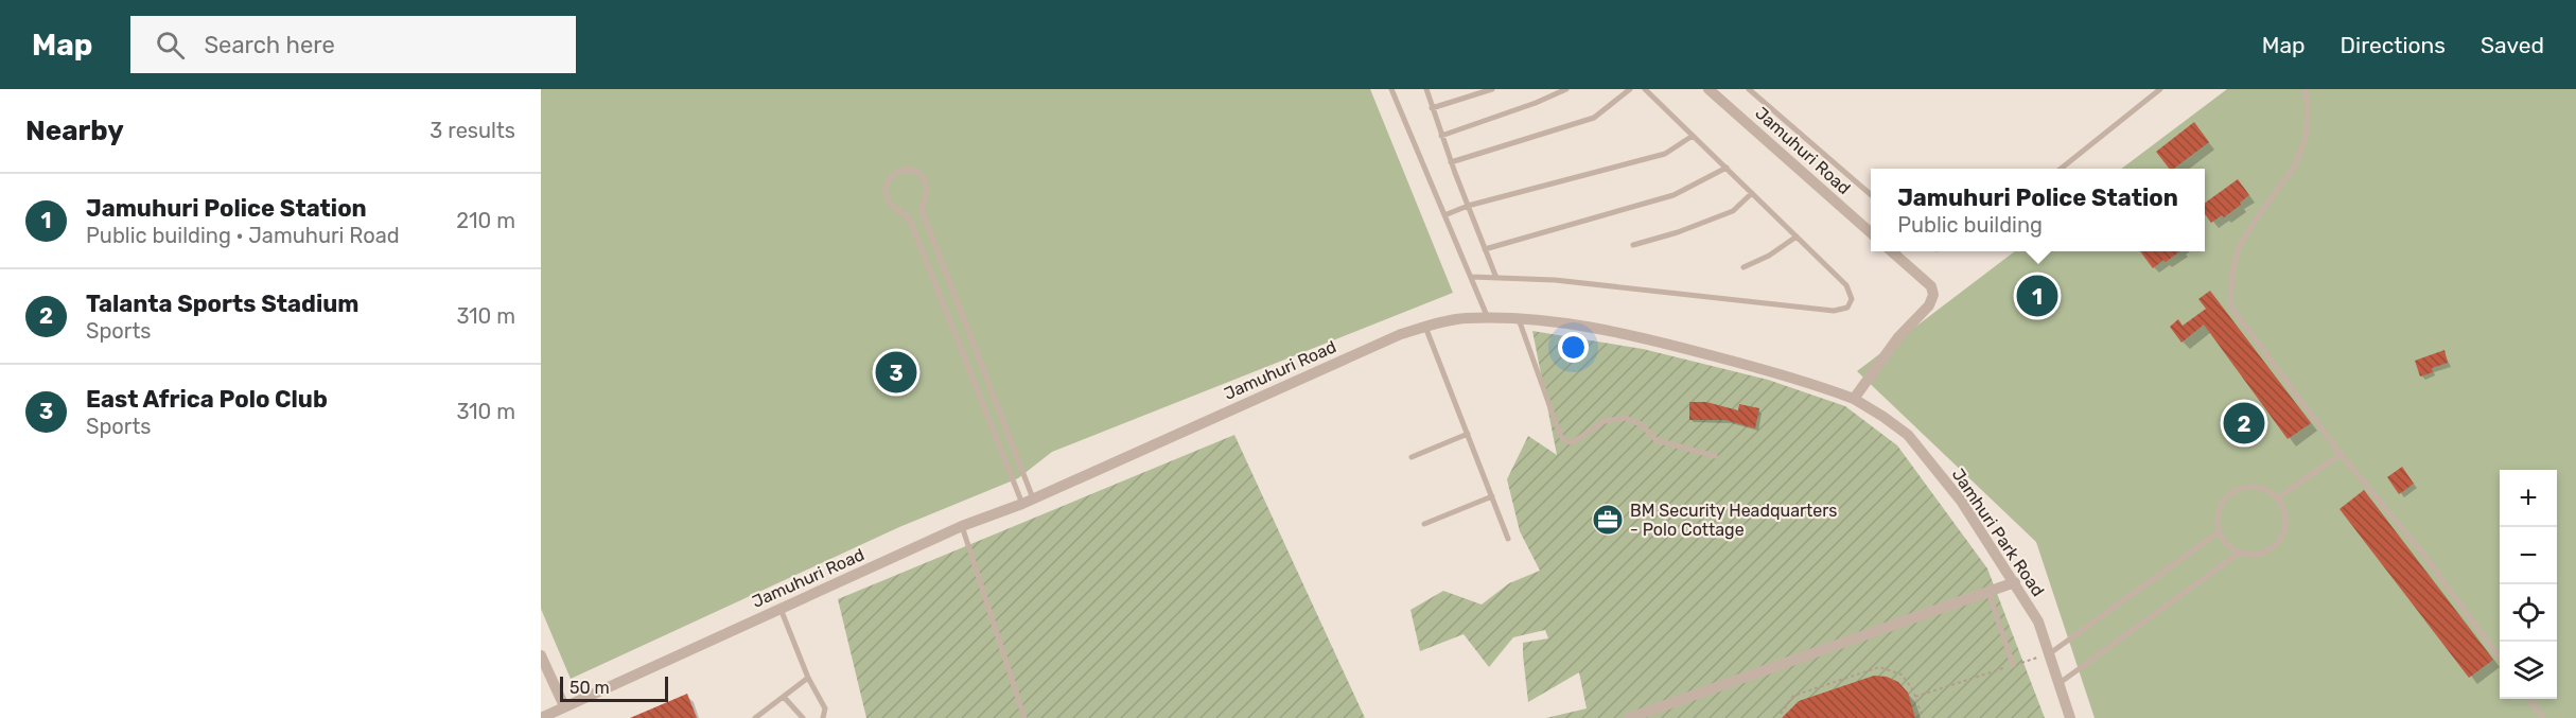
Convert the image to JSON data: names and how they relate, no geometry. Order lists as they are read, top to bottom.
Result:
{
  "streets": {
    "street": ["Jamuhuri Road", "Jamhuri Park Road"]
  },
  "crossings": [
    ["Jamuhuri Road", "Jamhuri Park Road"]
  ],
  "places": {
    "office": ["BM Security Headquarters - Polo Cottage"]
  },
  "scale_bar": "50 m",
  "page": {
    "header": "Map",
    "search": "Search here",
    "nav": ["Map", "Directions", "Saved"],
    "heading": ["Nearby", "3 results"],
    "popup": ["Jamuhuri Police Station", "Public building"],
    "list": [
      {
        "mark": "1",
        "name": "Jamuhuri Police Station",
        "note": "Public building · Jamuhuri Road",
        "value": "210 m"
      },
      {
        "mark": "2",
        "name": "Talanta Sports Stadium",
        "note": "Sports",
        "value": "310 m"
      },
      {
        "mark": "3",
        "name": "East Africa Polo Club",
        "note": "Sports",
        "value": "310 m"
      }
    ],
    "pins": ["1", "3", "2"],
    "map_buttons": ["+", "−"],
    "scale": "50 m"
  }
}
